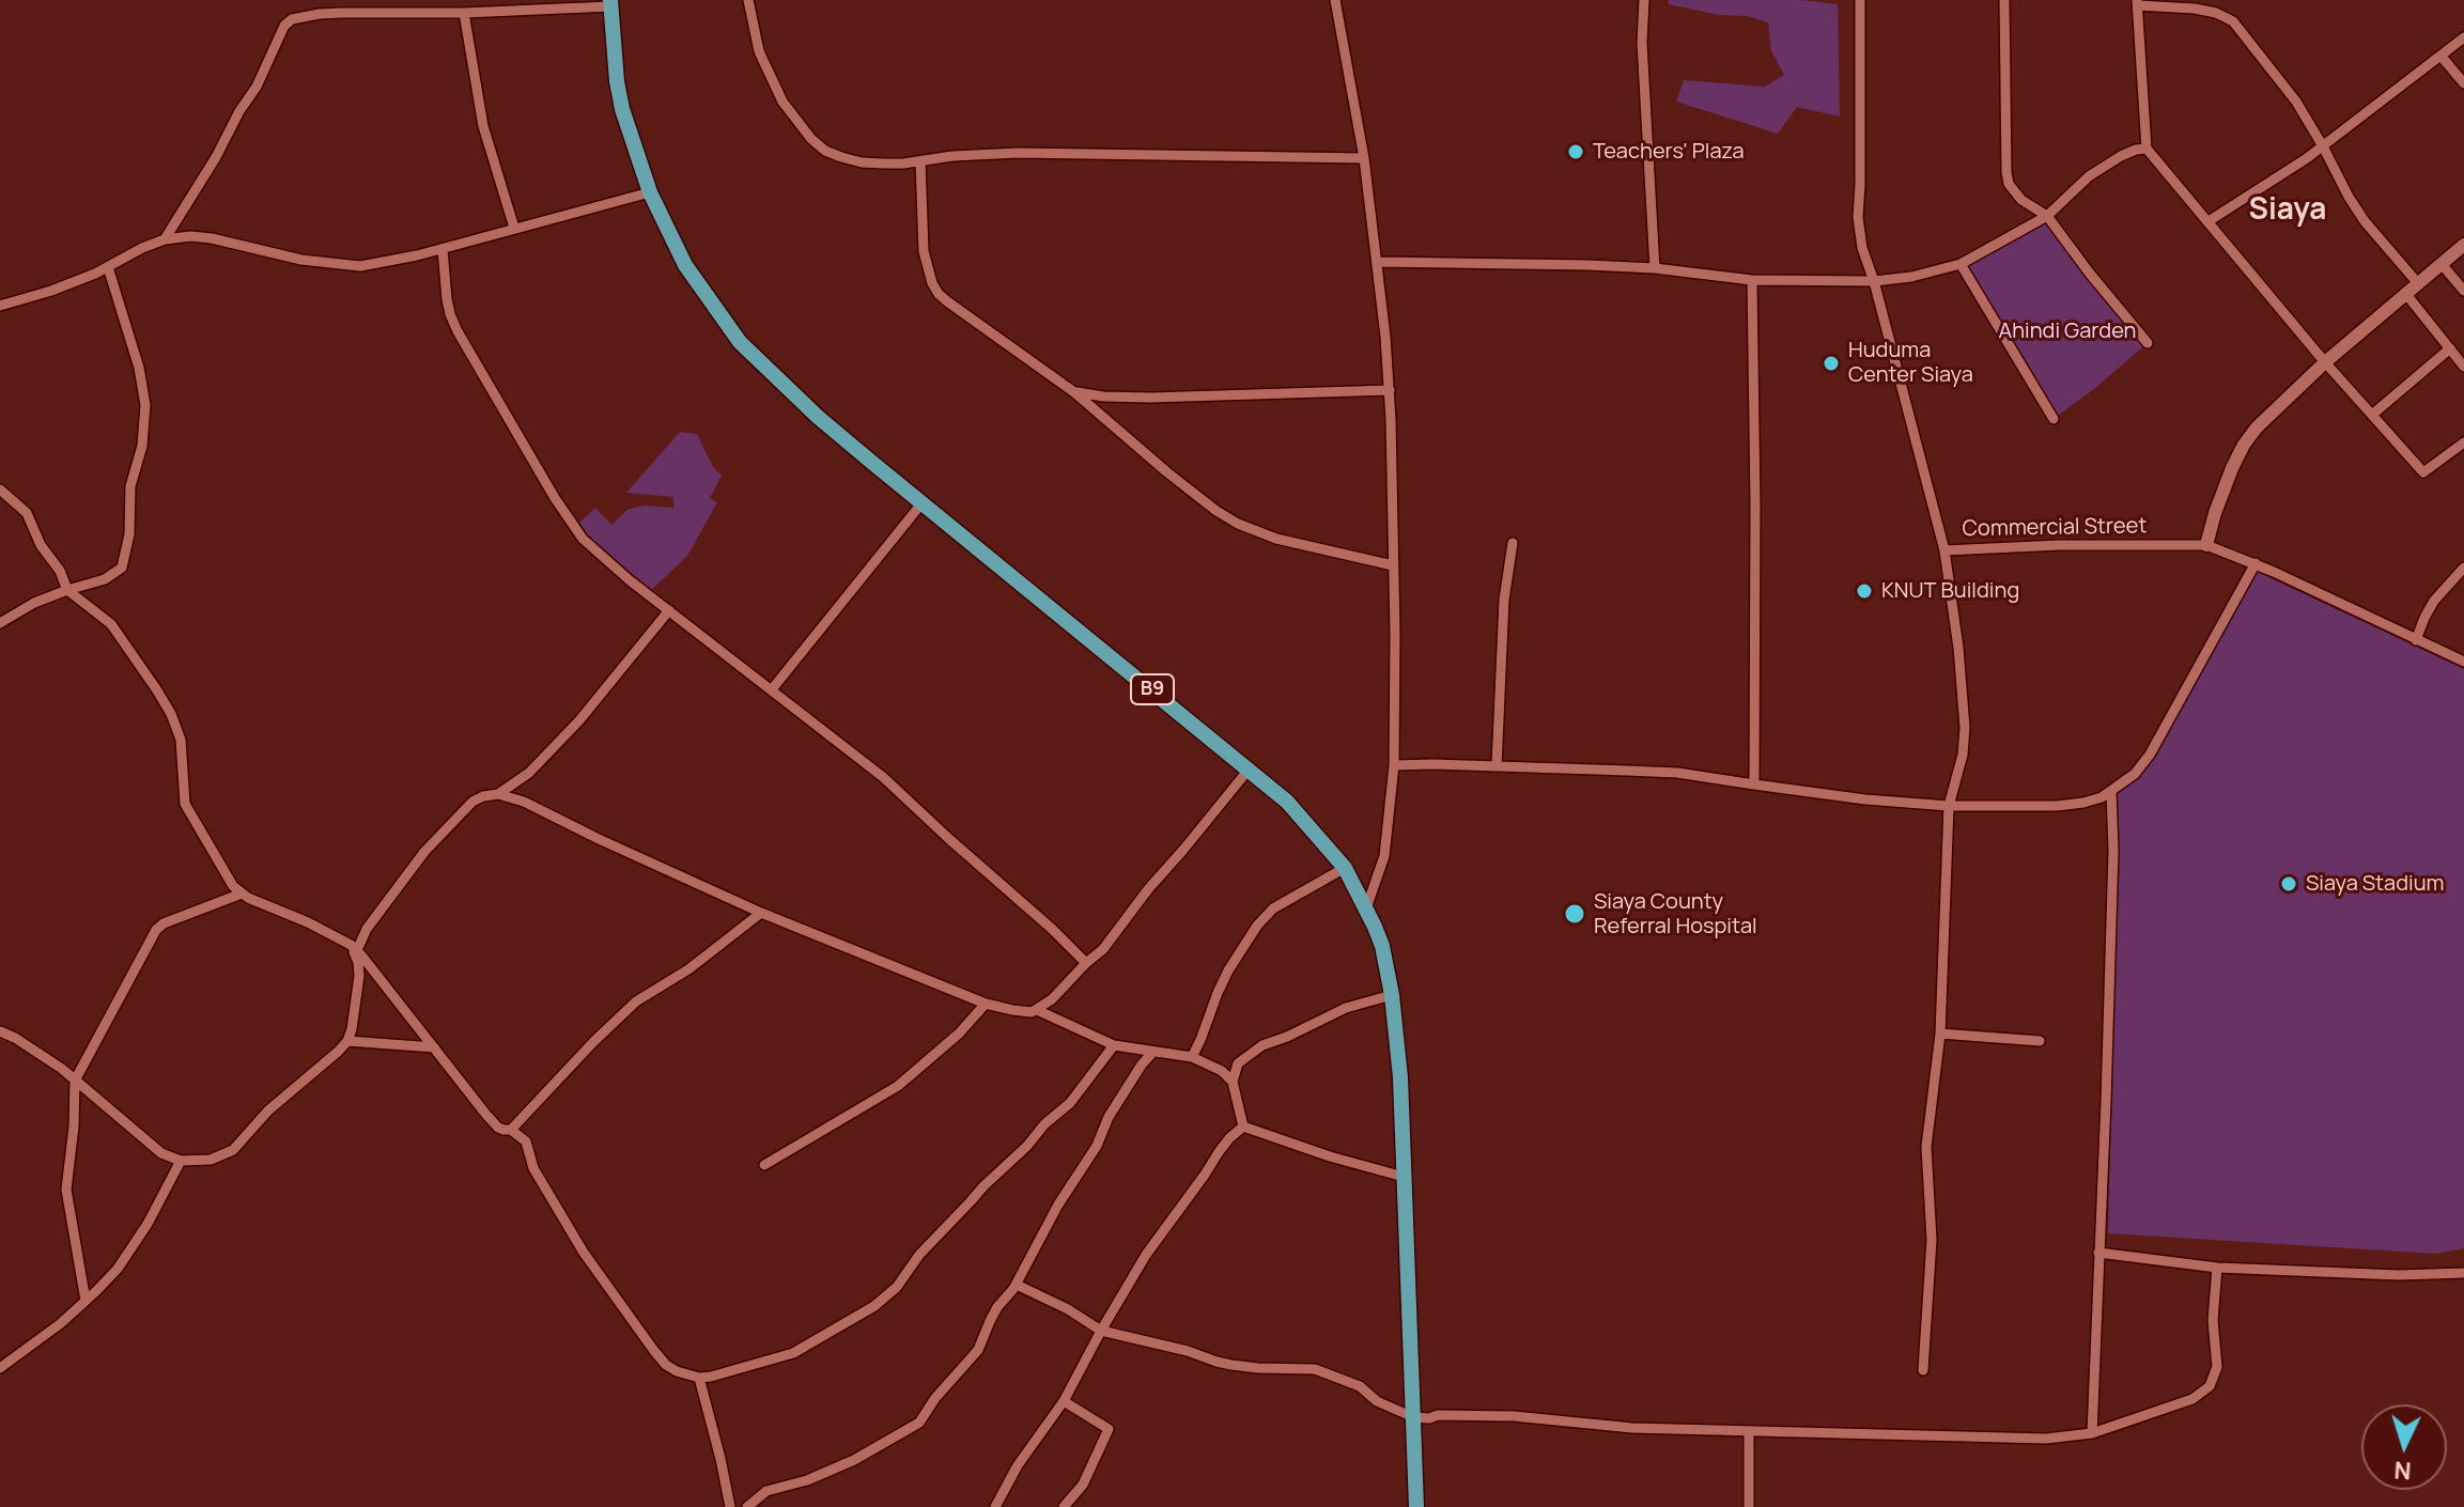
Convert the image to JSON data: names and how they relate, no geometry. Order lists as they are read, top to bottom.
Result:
{
  "streets": {
    "highway": ["B9"],
    "street": ["Commercial Street"]
  },
  "districts": ["Siaya"],
  "parks": ["Ahindi Garden"],
  "places": [
    "Teachers' Plaza",
    "Huduma Center Siaya",
    "KNUT Building",
    "Siaya Stadium",
    "Siaya County Referral Hospital"
  ],
  "north": "bottom"
}
